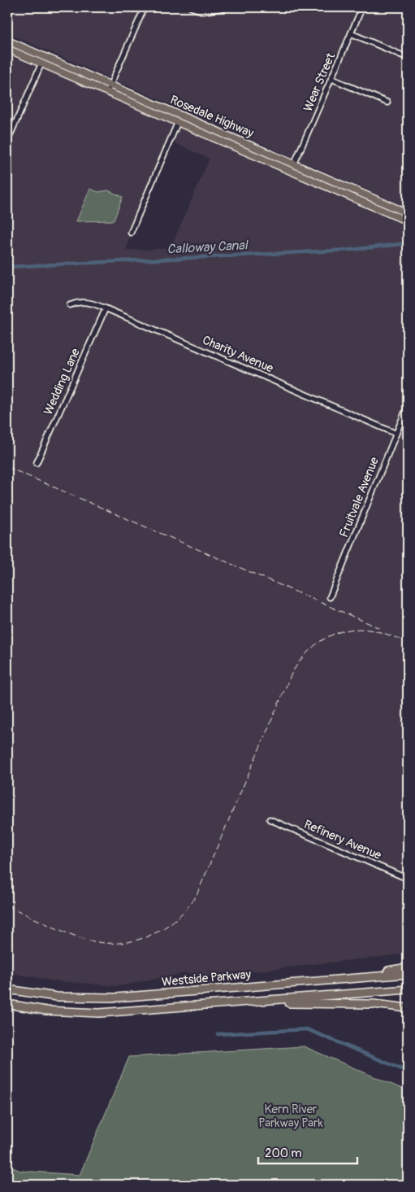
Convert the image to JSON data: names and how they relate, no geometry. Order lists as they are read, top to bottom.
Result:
{
  "streets": {
    "highway": ["Westside Parkway"],
    "main road": ["Rosedale Highway"],
    "street": [
      "Wear Street",
      "Charity Avenue",
      "Wedding Lane",
      "Fruitvale Avenue",
      "Refinery Avenue"
    ]
  },
  "crossings": [
    ["Wear Street", "Rosedale Highway"],
    ["Charity Avenue", "Wedding Lane"],
    ["Charity Avenue", "Fruitvale Avenue"]
  ],
  "water": ["Calloway Canal"],
  "parks": ["Kern River Parkway Park"],
  "scale_bar": "200 m"
}
